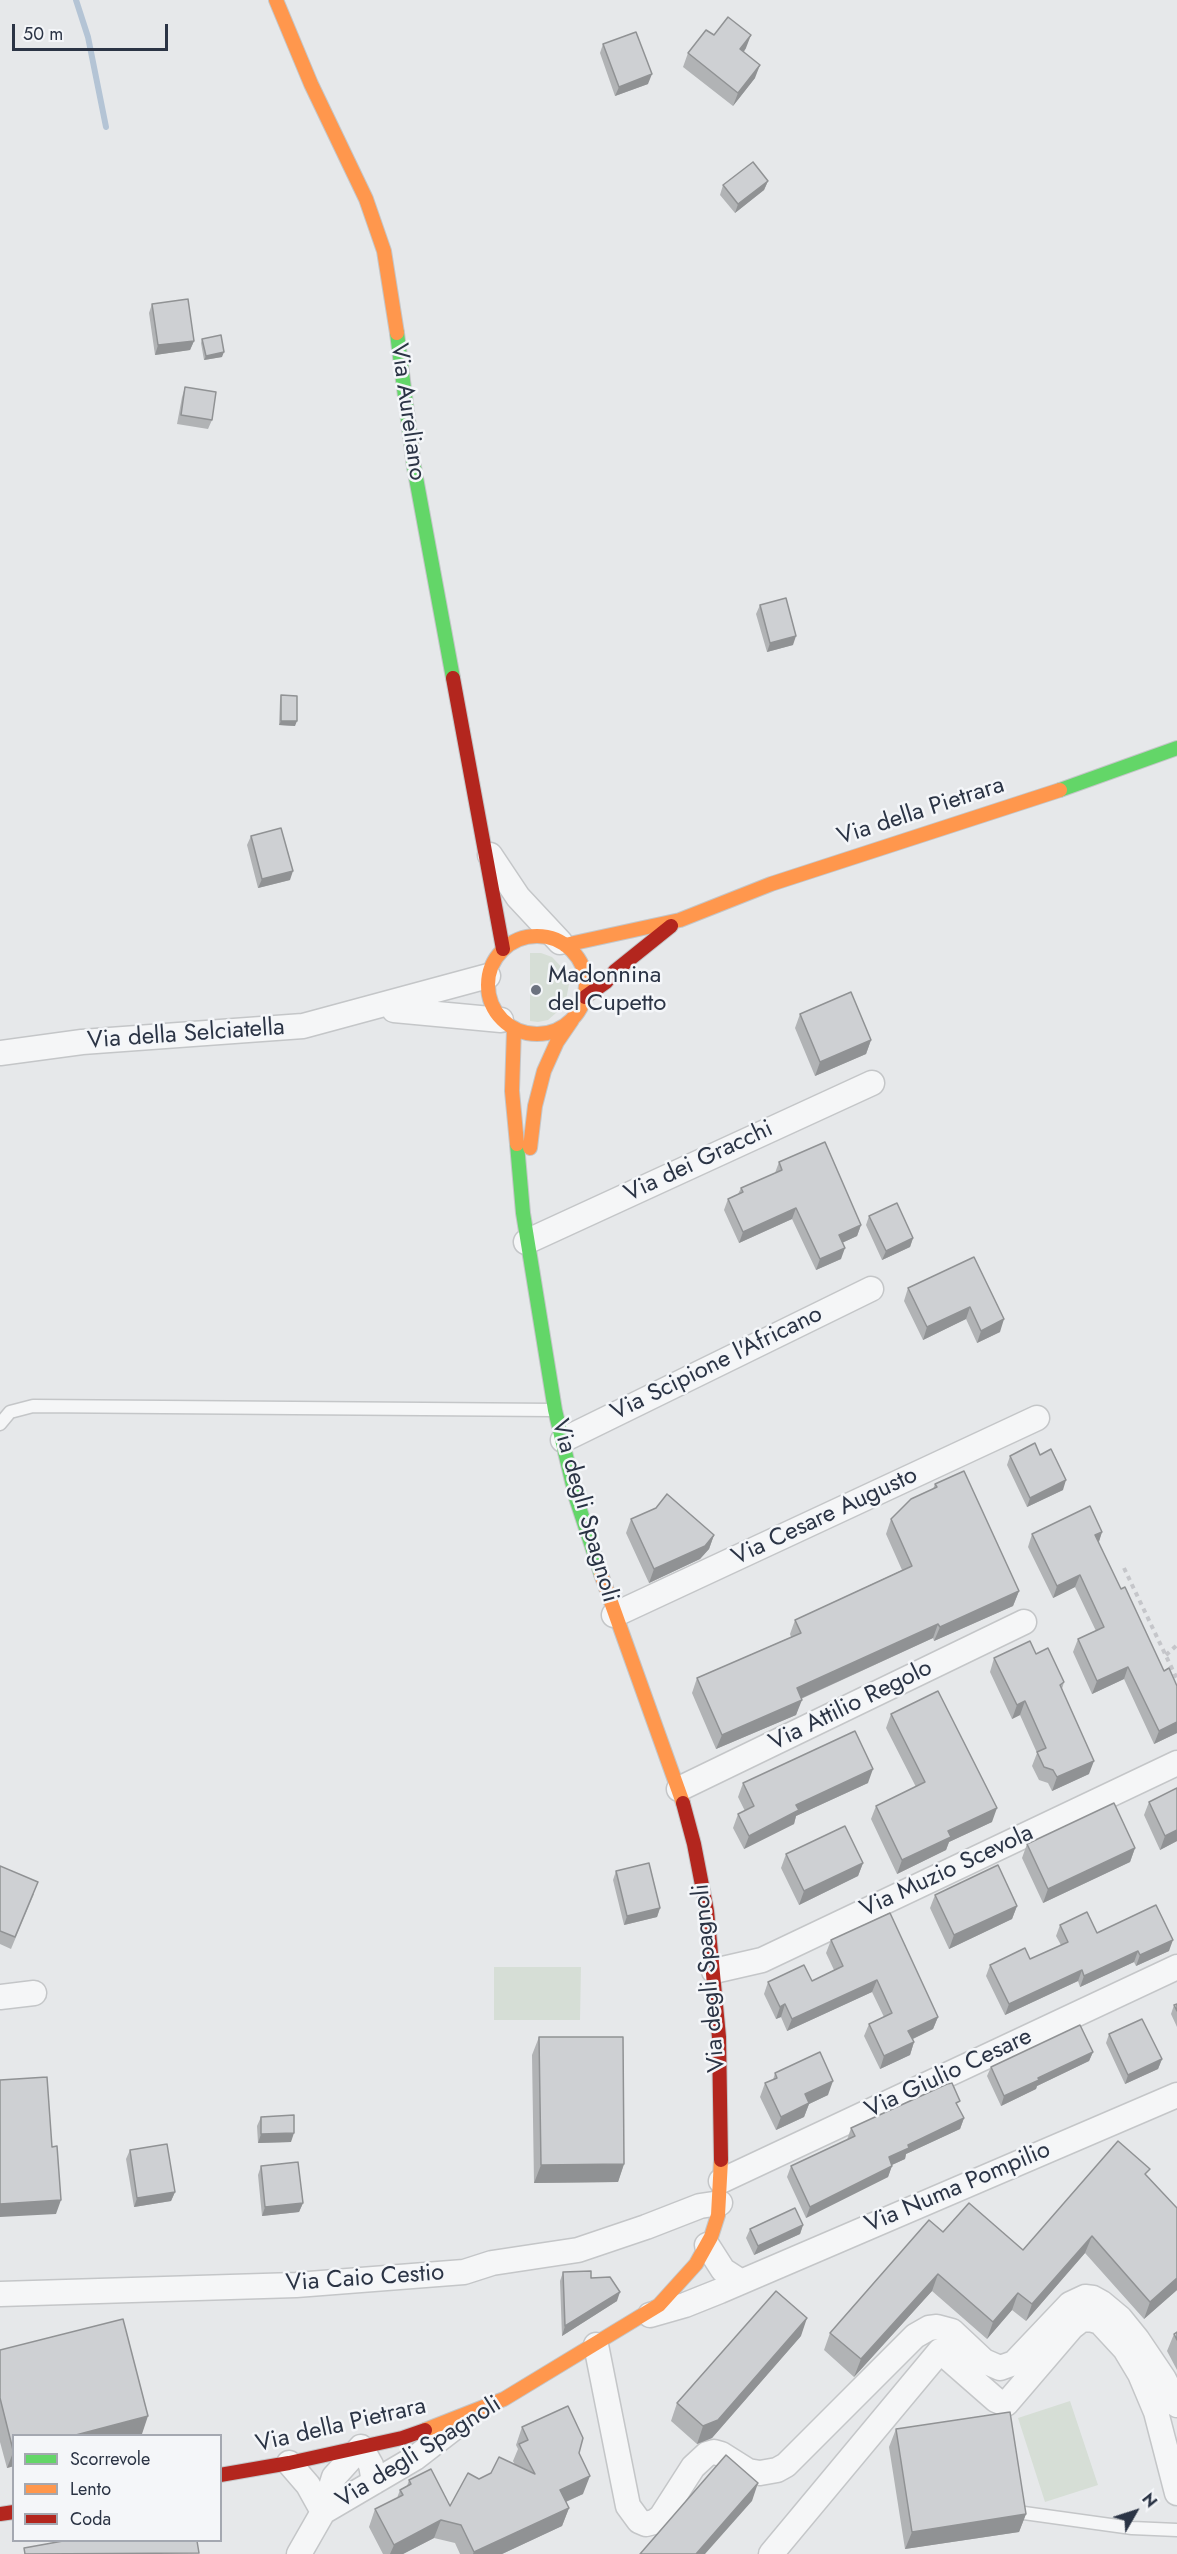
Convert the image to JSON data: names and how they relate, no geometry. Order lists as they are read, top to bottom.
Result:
{
  "streets": {
    "street": [
      "Via Aureliano",
      "Via della Pietrara",
      "Via della Selciatella",
      "Via dei Gracchi",
      "Via Scipione l'Africano",
      "Via degli Spagnoli",
      "Via Cesare Augusto",
      "Via Attilio Regolo",
      "Via Muzio Scevola",
      "Via Giulio Cesare",
      "Via Numa Pompilio",
      "Via Caio Cestio"
    ]
  },
  "crossings": [
    ["Via Aureliano", "Via della Pietrara"],
    ["Via Aureliano", "Via della Selciatella"],
    ["Via della Pietrara", "Via della Selciatella"],
    ["Via della Pietrara", "Via degli Spagnoli"],
    ["Via dei Gracchi", "Via degli Spagnoli"],
    ["Via Scipione l'Africano", "Via degli Spagnoli"],
    ["Via degli Spagnoli", "Via Cesare Augusto"],
    ["Via degli Spagnoli", "Via Attilio Regolo"],
    ["Via degli Spagnoli", "Via Muzio Scevola"],
    ["Via degli Spagnoli", "Via Giulio Cesare"],
    ["Via degli Spagnoli", "Via Numa Pompilio"],
    ["Via degli Spagnoli", "Via Caio Cestio"],
    ["Via Giulio Cesare", "Via Caio Cestio"]
  ],
  "places": ["Madonnina del Cupetto"],
  "legend": ["Scorrevole", "Lento", "Coda"],
  "scale_bar": "50 m",
  "north": "top right"
}
